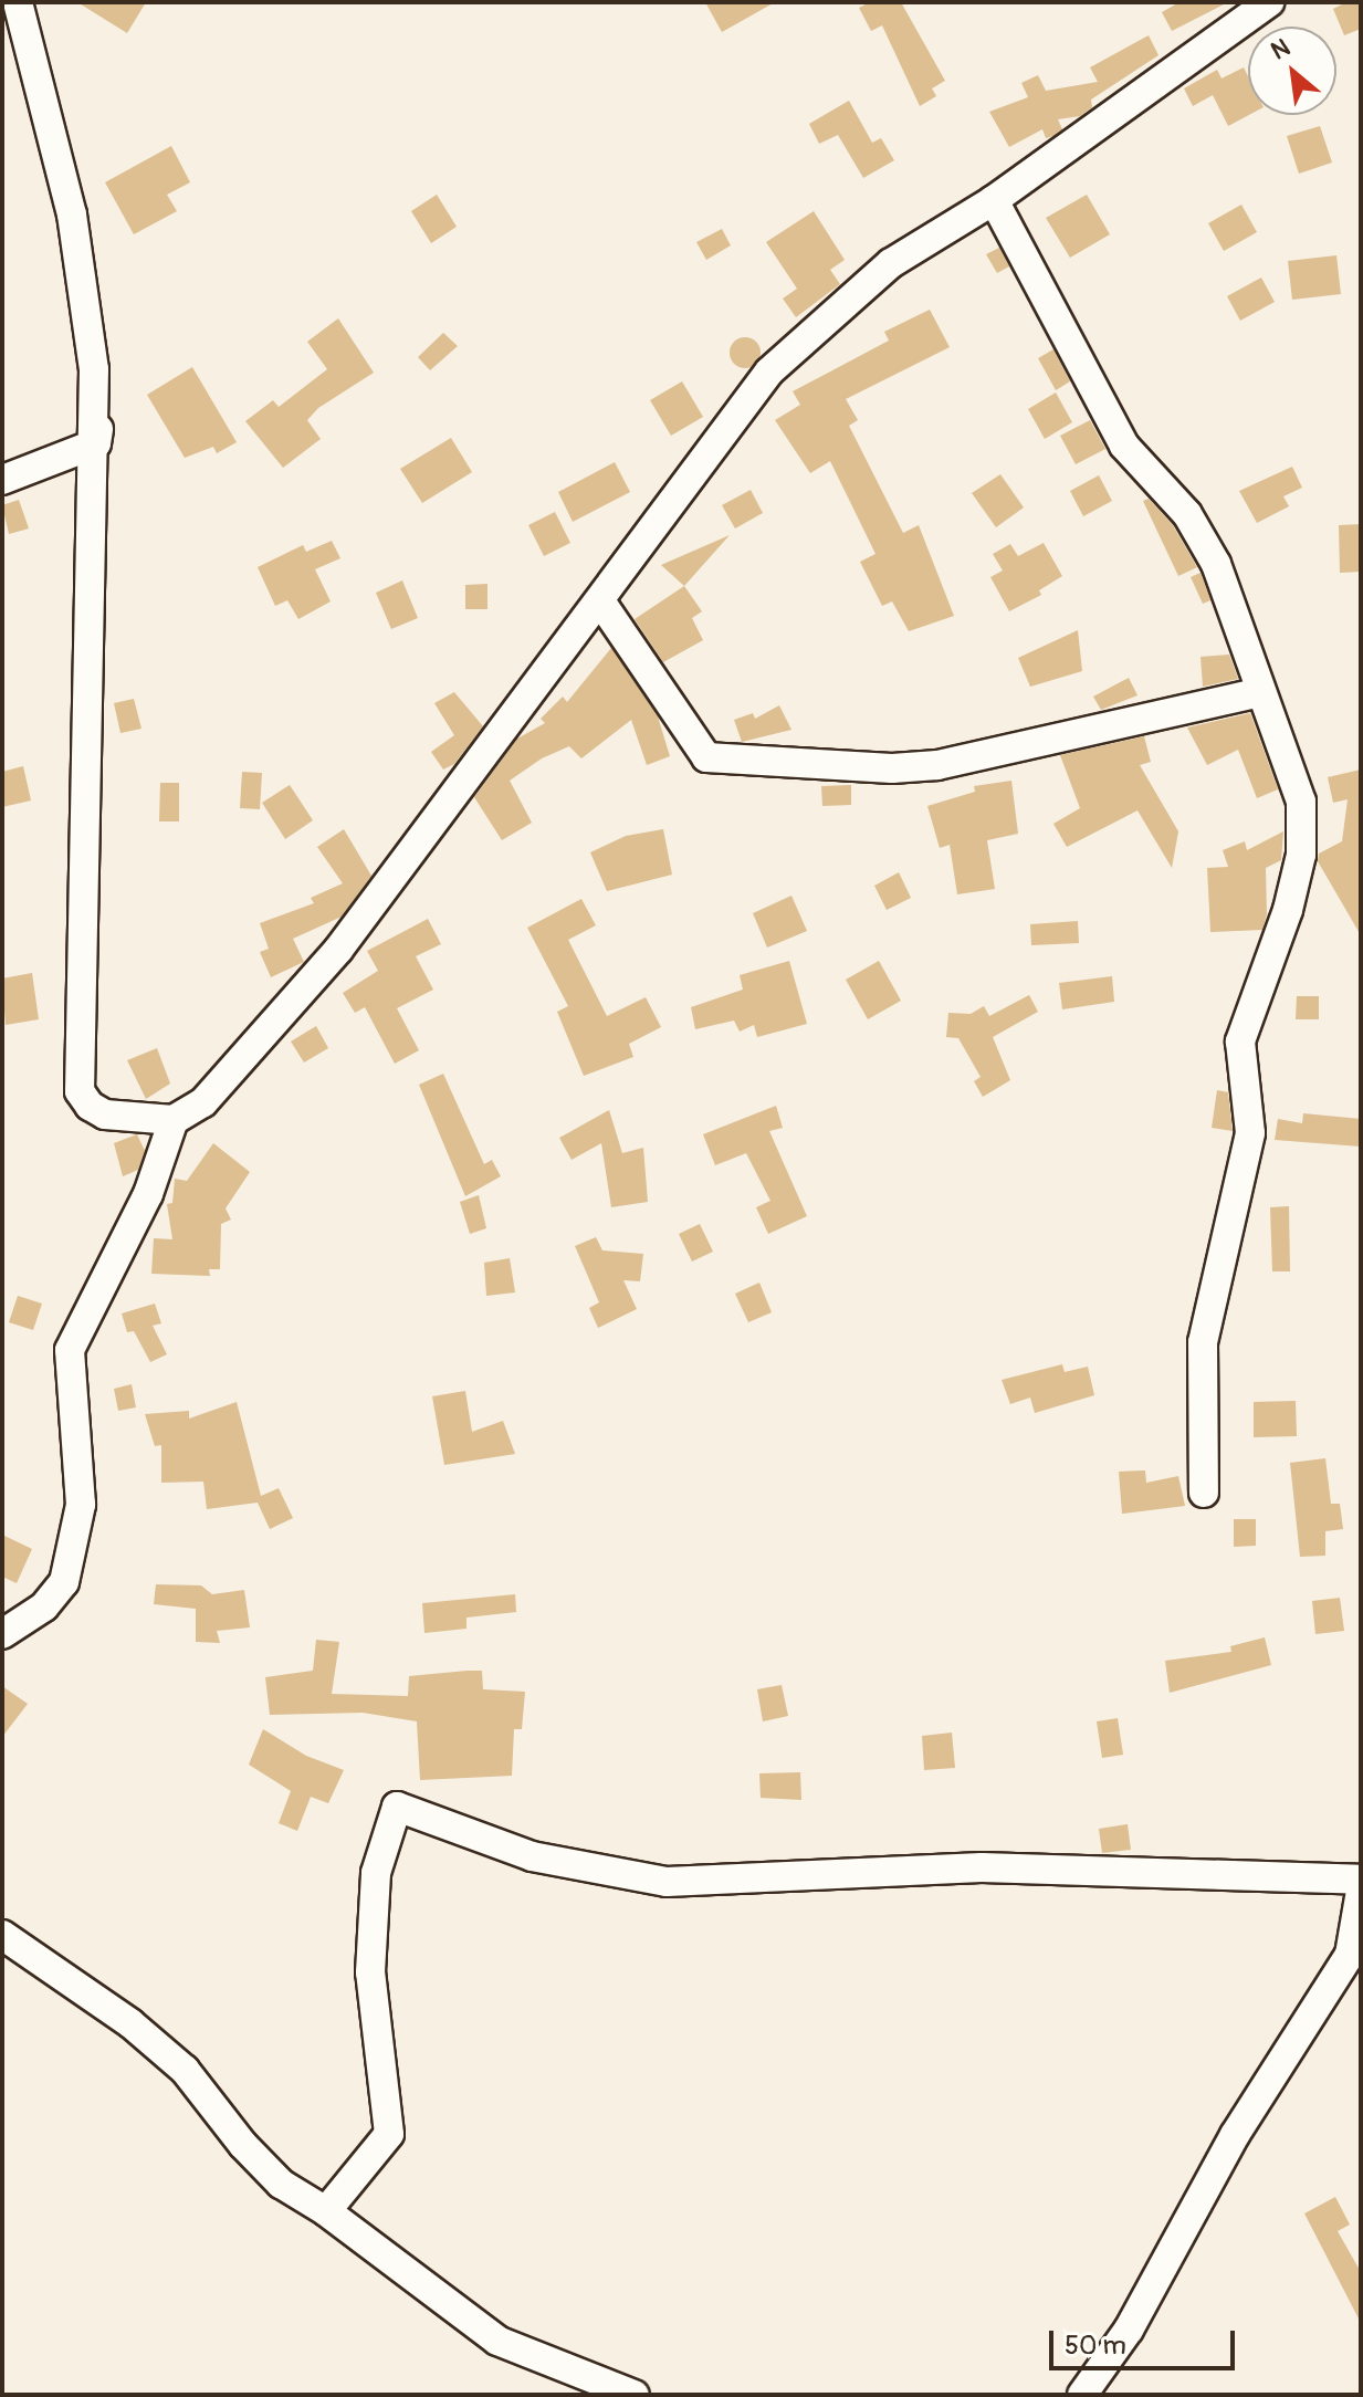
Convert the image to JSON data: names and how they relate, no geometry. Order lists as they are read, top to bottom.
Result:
{
  "scale_bar": "50 m",
  "north": "top left"
}
